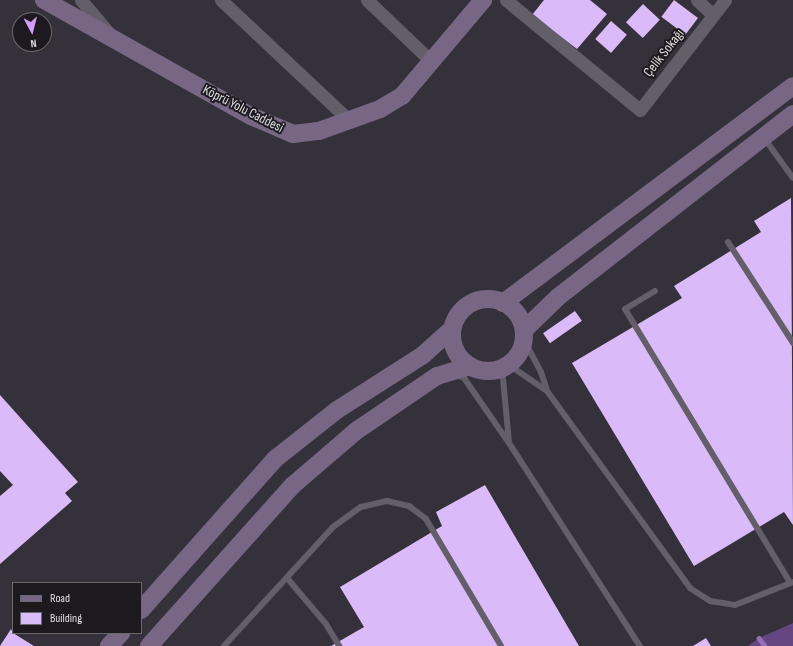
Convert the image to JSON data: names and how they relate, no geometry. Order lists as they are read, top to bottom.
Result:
{
  "streets": {
    "main road": ["Köprü Yolu Caddesi"],
    "street": ["Çelik Sokağı"]
  },
  "legend": ["Road", "Building"],
  "north": "bottom"
}
